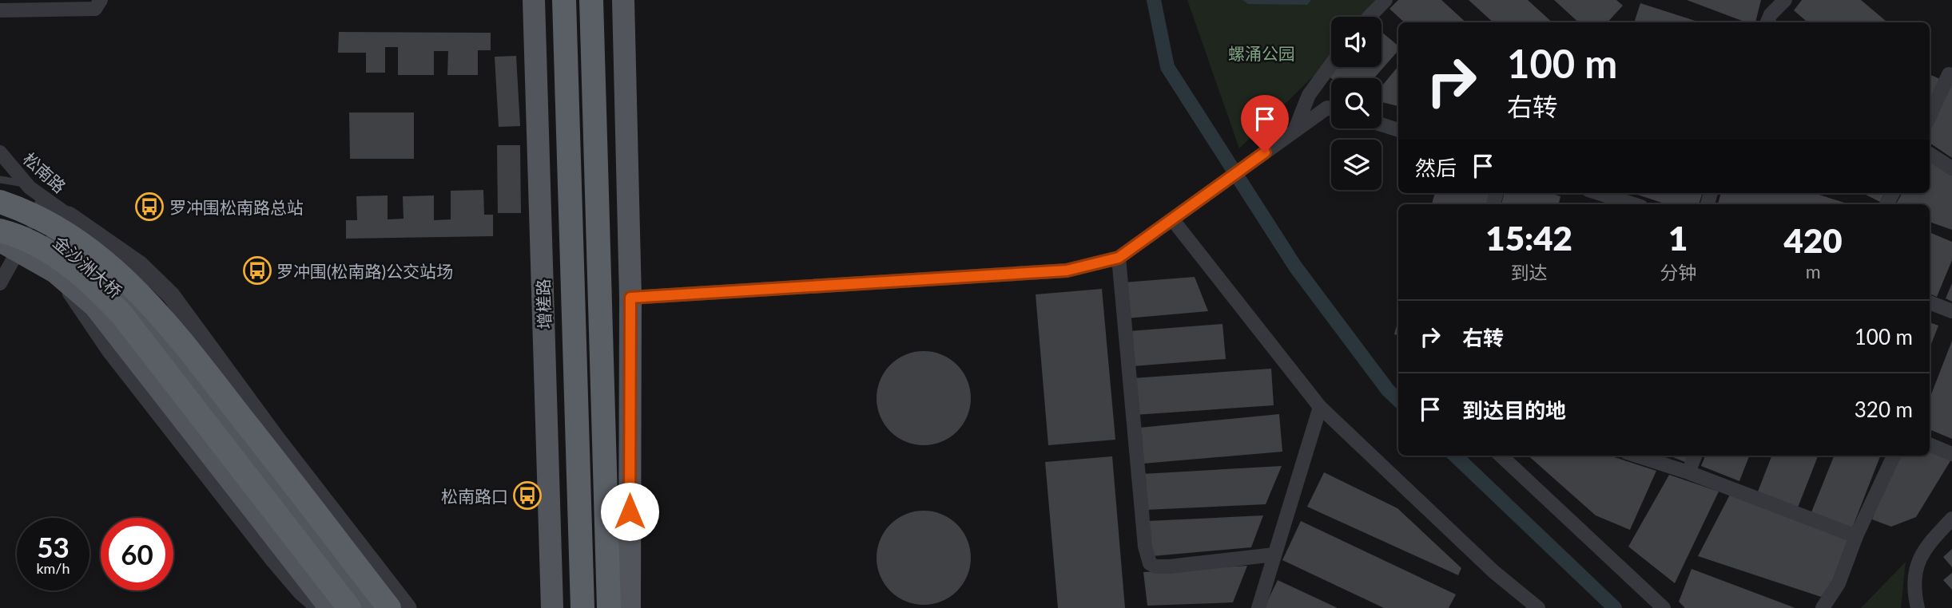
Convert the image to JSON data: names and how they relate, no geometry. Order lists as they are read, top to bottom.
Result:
{
  "streets": {
    "highway": ["增槎路"],
    "main road": ["金沙洲大桥"],
    "street": ["松南路"]
  },
  "parks": ["螺涌公园"],
  "places": {
    "bus stop": ["罗冲围松南路总站", "罗冲围(松南路)公交站场", "松南路口"]
  },
  "page": {
    "turn": ["100 m", "右转"],
    "then": "然后",
    "eta": [
      "15:42",
      "到达",
      "1",
      "分钟",
      "420",
      "m"
    ],
    "list": [
      {
        "name": "右转",
        "value": "100 m"
      },
      {
        "name": "到达目的地",
        "value": "320 m"
      }
    ],
    "speed": "53 km/h",
    "limit": "60"
  }
}
